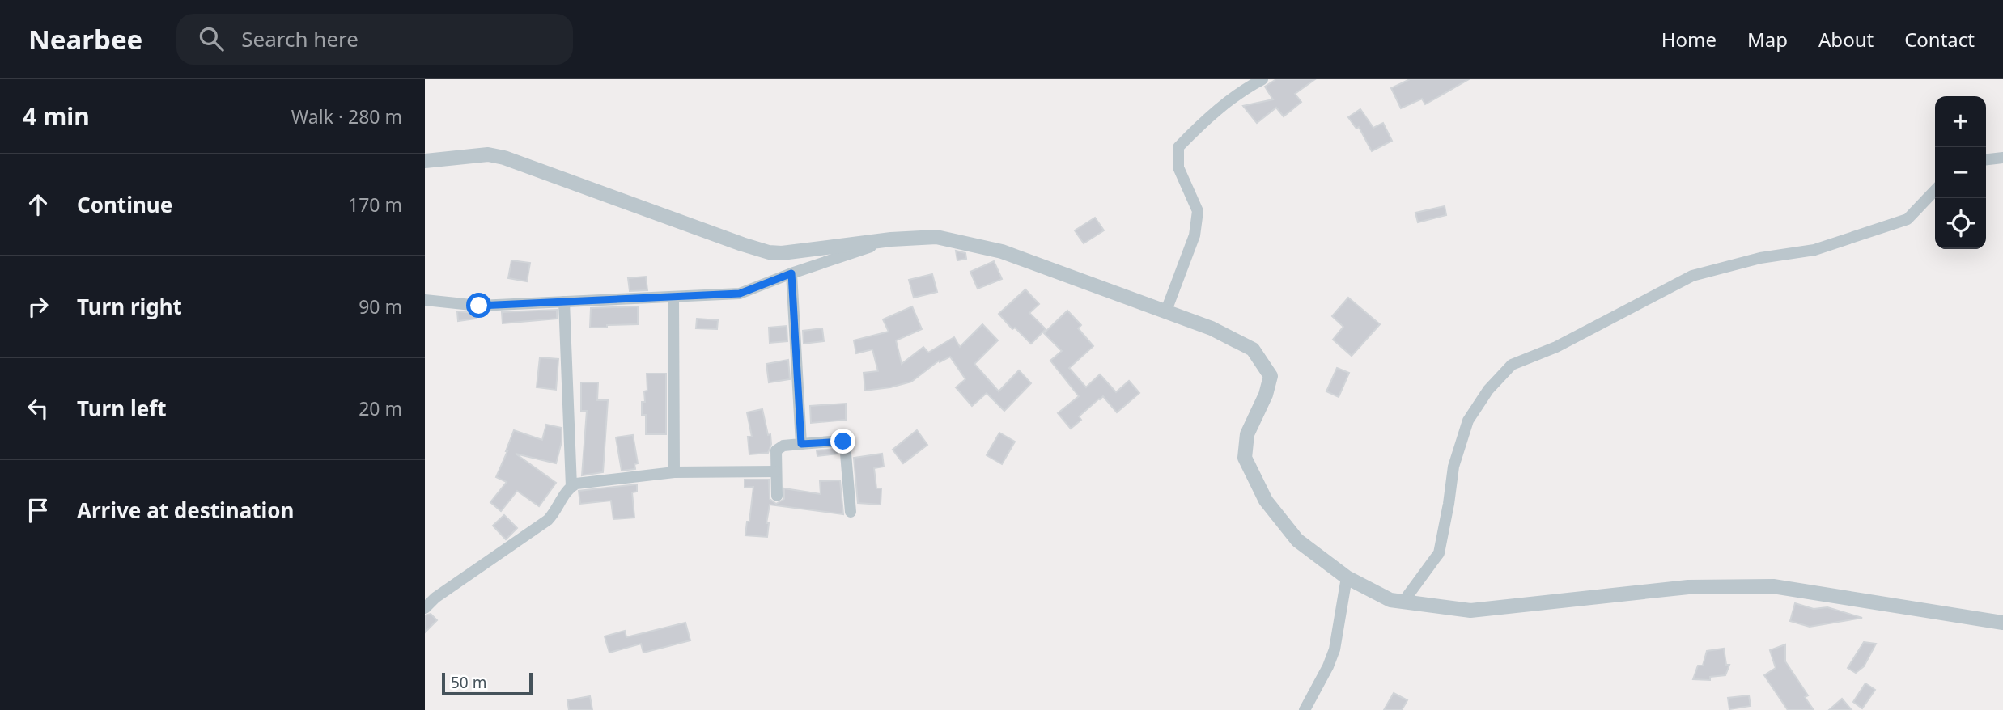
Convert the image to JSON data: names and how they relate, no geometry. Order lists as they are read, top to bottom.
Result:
{
  "scale_bar": "50 m",
  "page": {
    "header": "Nearbee",
    "search": "Search here",
    "nav": [
      "Home",
      "Map",
      "About",
      "Contact"
    ],
    "heading": ["4 min", "Walk · 280 m"],
    "map_buttons": ["+", "−"],
    "list": [
      ["Continue", "170 m"],
      ["Turn right", "90 m"],
      ["Turn left", "20 m"],
      "Arrive at destination"
    ],
    "scale": "50 m"
  }
}
